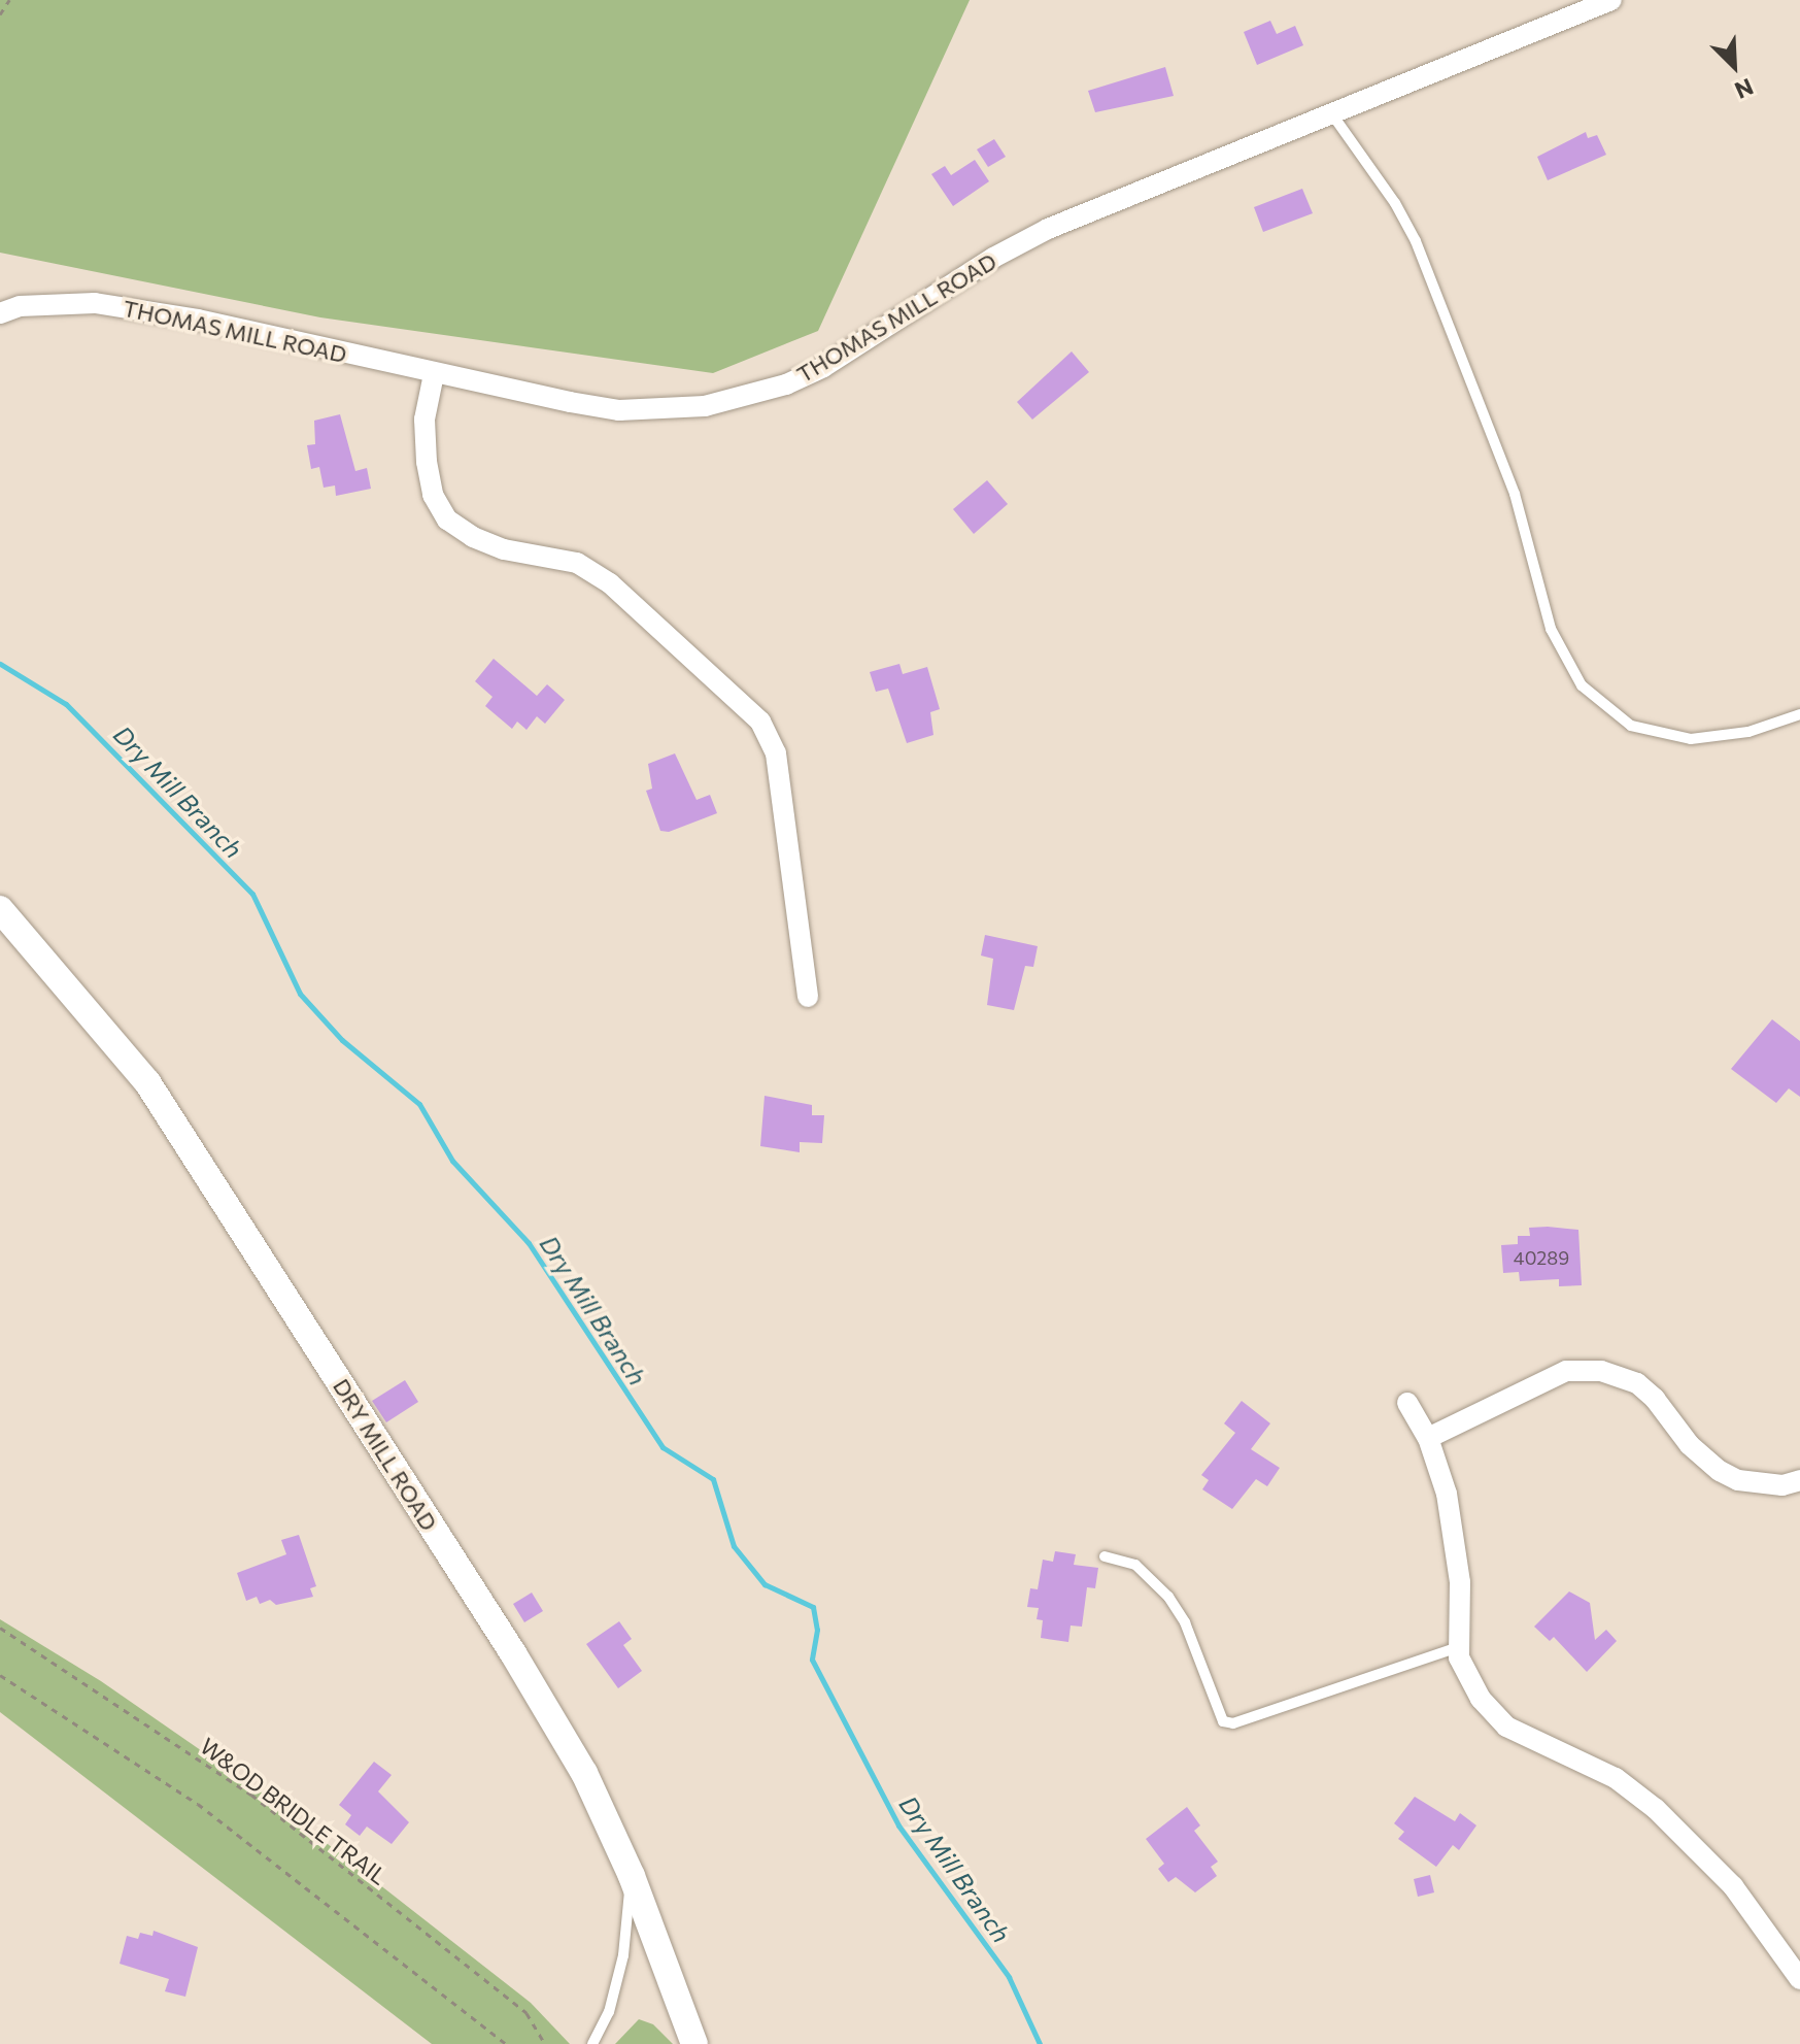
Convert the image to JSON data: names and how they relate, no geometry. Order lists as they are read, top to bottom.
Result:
{
  "streets": {
    "street": ["THOMAS MILL ROAD", "DRY MILL ROAD"],
    "path": ["W&OD BRIDLE TRAIL"]
  },
  "water": ["Dry Mill Branch"],
  "house_numbers": ["40289"],
  "north": "bottom right"
}
